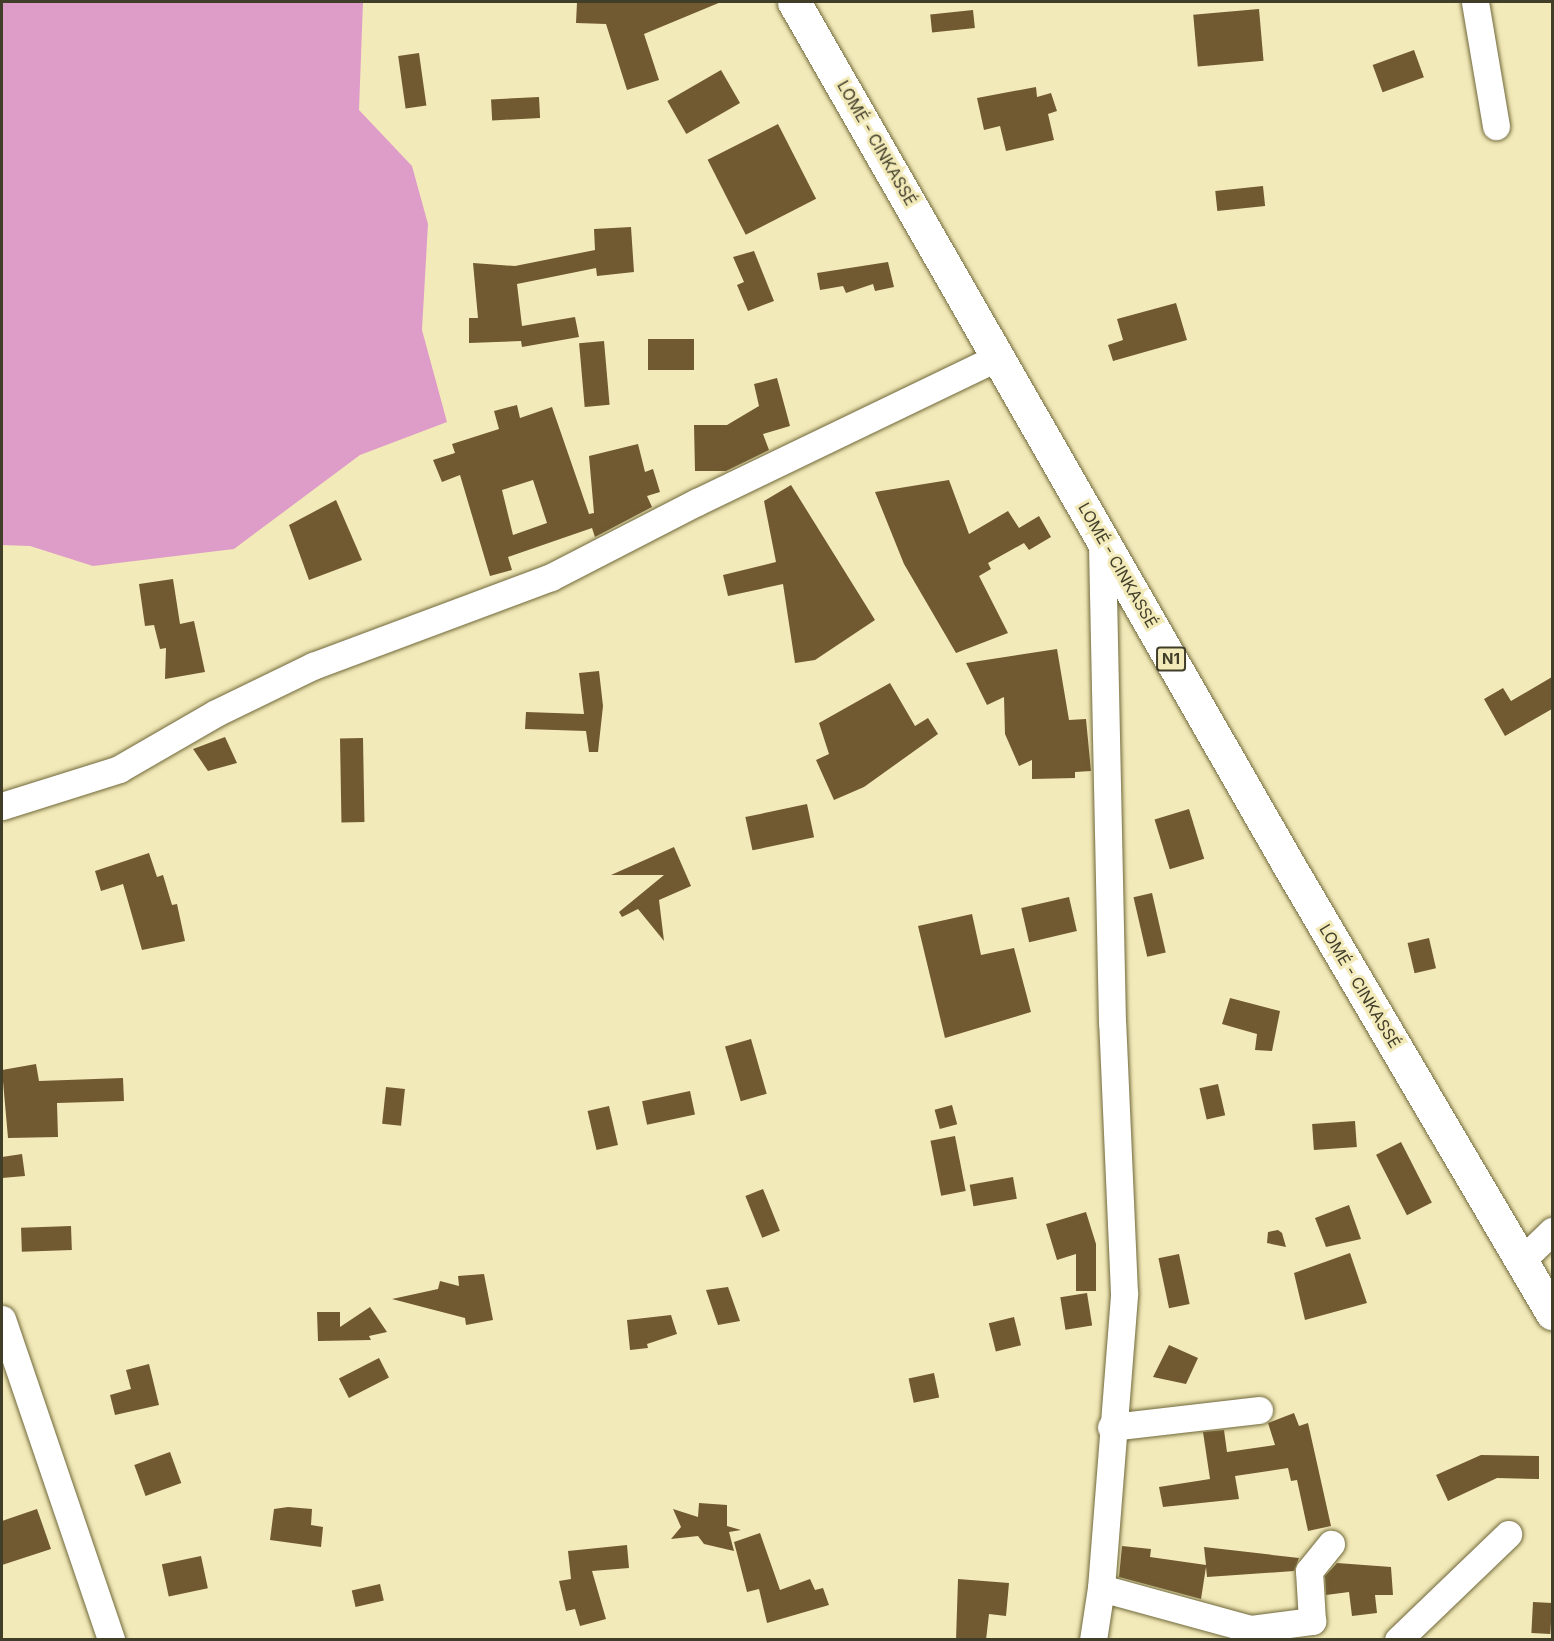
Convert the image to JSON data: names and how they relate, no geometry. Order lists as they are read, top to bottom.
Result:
{
  "streets": {
    "highway": ["LOMÉ - CINKASSÉ", "N1"]
  }
}
